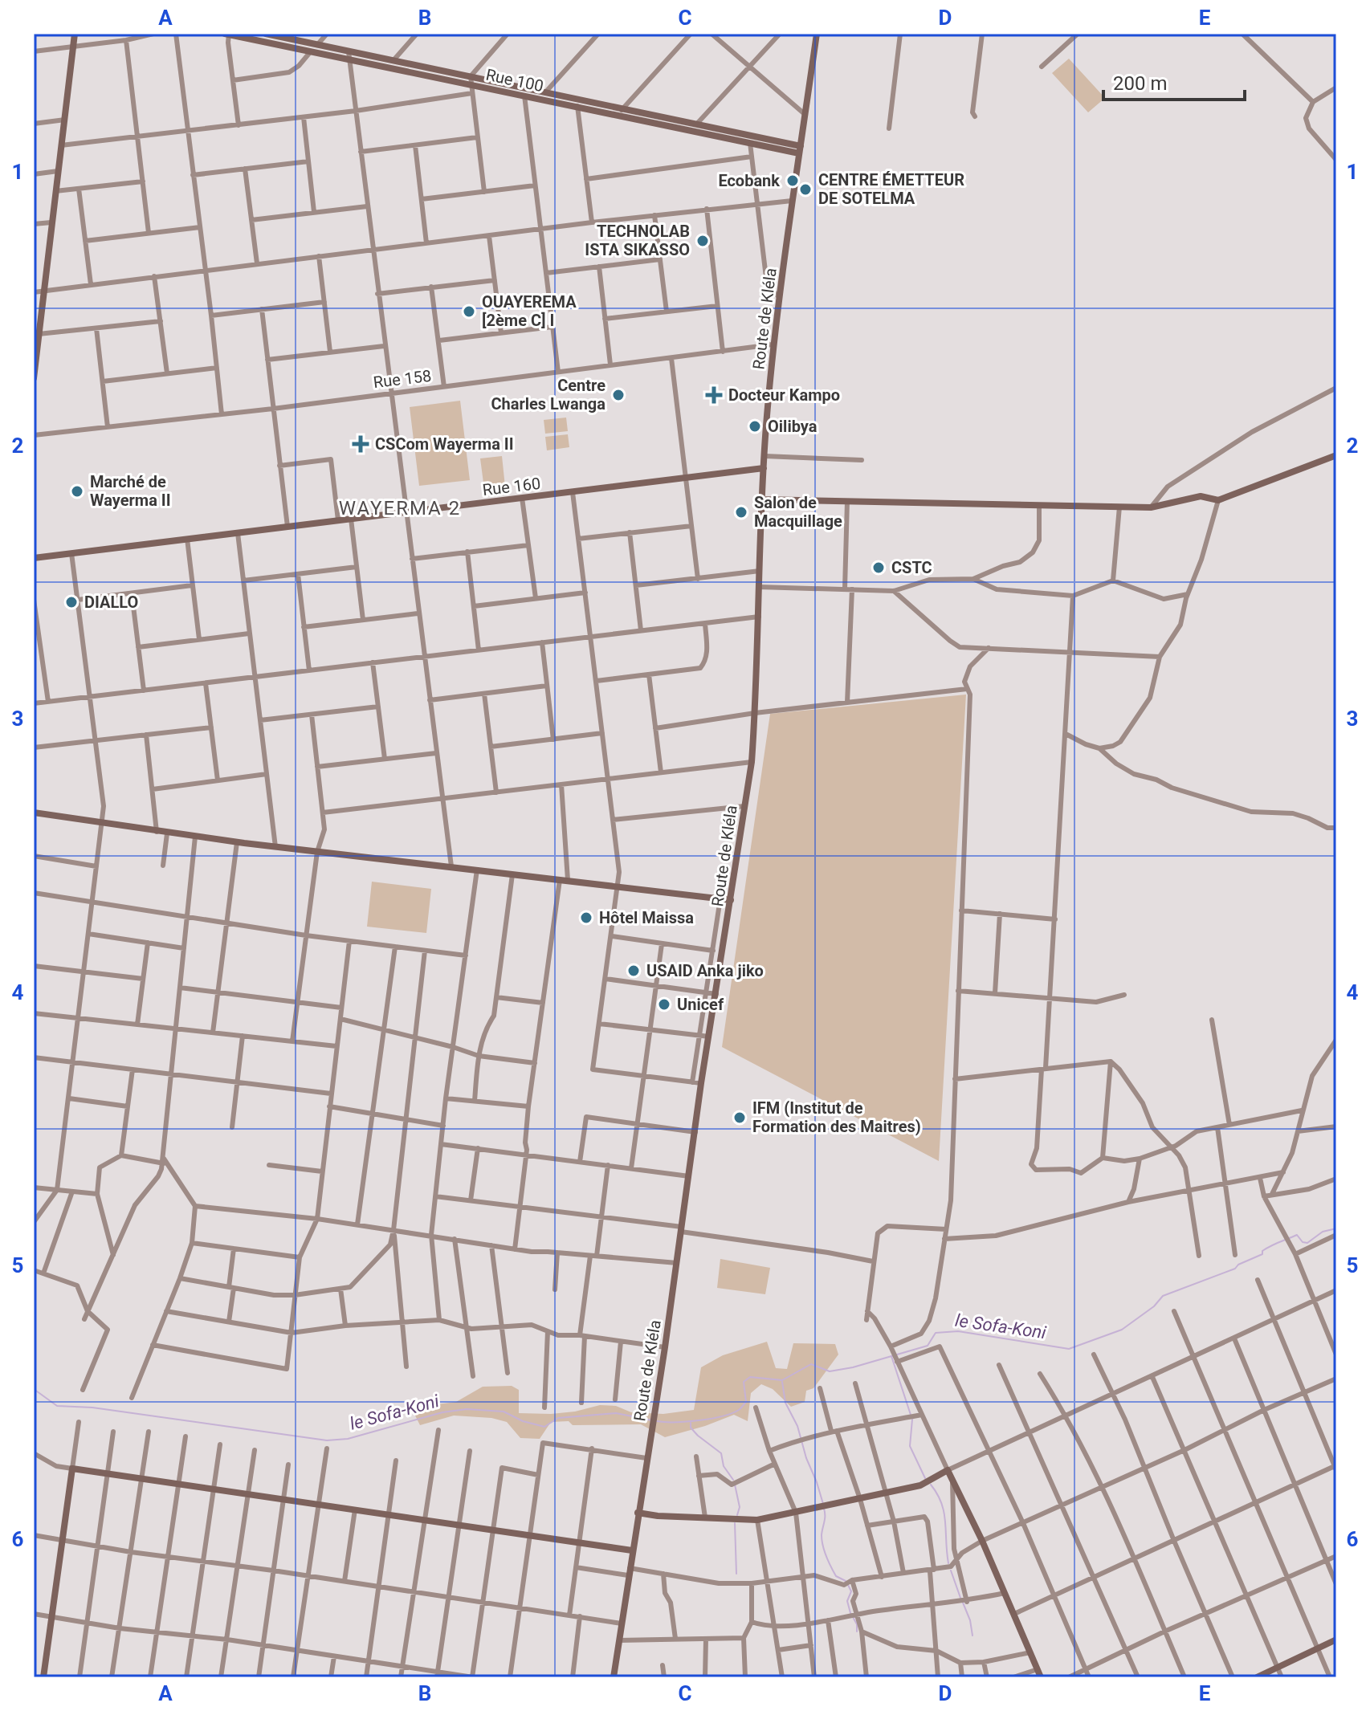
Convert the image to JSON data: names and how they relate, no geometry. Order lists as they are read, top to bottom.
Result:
{
  "streets": {
    "street": [
      "Rue 100",
      "Route de Kléla",
      "Rue 158",
      "Rue 160"
    ]
  },
  "crossings": [
    ["Rue 100", "Route de Kléla"],
    ["Route de Kléla", "Rue 158"],
    ["Route de Kléla", "Rue 160"]
  ],
  "districts": ["WAYERMA 2"],
  "water": ["le Sofa-Koni"],
  "places": {
    "other": [
      "Ecobank",
      "CENTRE ÉMETTEUR DE SOTELMA",
      "TECHNOLAB ISTA SIKASSO",
      "OUAYEREMA [2ème C] I",
      "Centre Charles Lwanga",
      "Oilibya",
      "Marché de Wayerma II",
      "Salon de Macquillage",
      "CSTC",
      "DIALLO",
      "Hôtel Maissa",
      "USAID Anka jiko",
      "Unicef",
      "IFM (Institut de Formation des Maitres)"
    ],
    "health": ["Docteur Kampo", "CSCom Wayerma II"]
  },
  "scale_bar": "200 m",
  "grid": {
    "columns": [
      "A",
      "B",
      "C",
      "D",
      "E"
    ],
    "rows": [
      "1",
      "2",
      "3",
      "4",
      "5",
      "6"
    ]
  }
}
